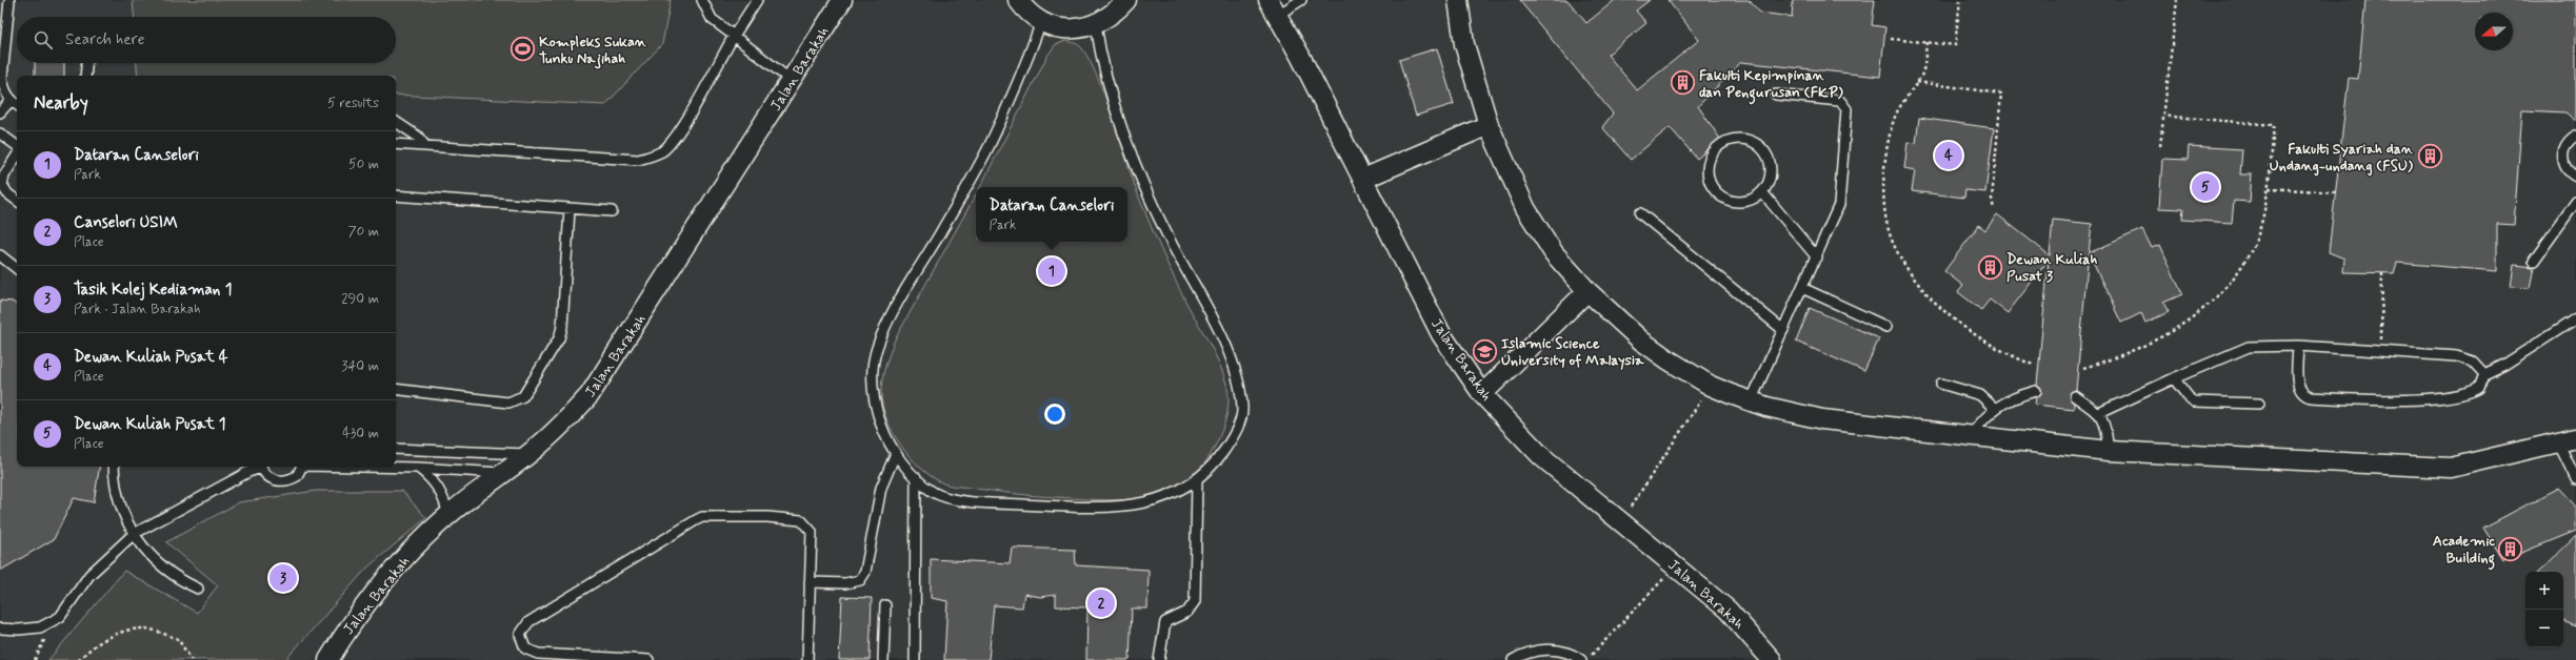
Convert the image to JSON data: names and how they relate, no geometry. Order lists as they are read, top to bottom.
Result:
{
  "streets": {
    "street": ["Jalan Barakah"]
  },
  "places": {
    "sports": ["Kompleks Sukan Tunku Najihah"],
    "building": [
      "Fakulti Kepimpinan dan Pengurusan (FKP)",
      "Fakulti Syariah dan Undang-undang (FSU)",
      "Dewan Kuliah Pusat 3",
      "Academic Building"
    ],
    "school or university": ["Islamic Science University of Malaysia"]
  },
  "north": "left",
  "page": {
    "search": "Search here",
    "heading": ["Nearby", "5 results"],
    "list": [
      {
        "mark": "1",
        "name": "Dataran Canselori",
        "note": "Park",
        "value": "50 m"
      },
      {
        "mark": "2",
        "name": "Canselori USIM",
        "note": "Place",
        "value": "70 m"
      },
      {
        "mark": "3",
        "name": "Tasik Kolej Kediaman 1",
        "note": "Park · Jalan Barakah",
        "value": "290 m"
      },
      {
        "mark": "4",
        "name": "Dewan Kuliah Pusat 4",
        "note": "Place",
        "value": "340 m"
      },
      {
        "mark": "5",
        "name": "Dewan Kuliah Pusat 1",
        "note": "Place",
        "value": "430 m"
      }
    ],
    "pins": [
      "4",
      "5",
      "1",
      "3",
      "2"
    ],
    "popup": ["Dataran Canselori", "Park"],
    "map_buttons": ["+", "−"]
  }
}
